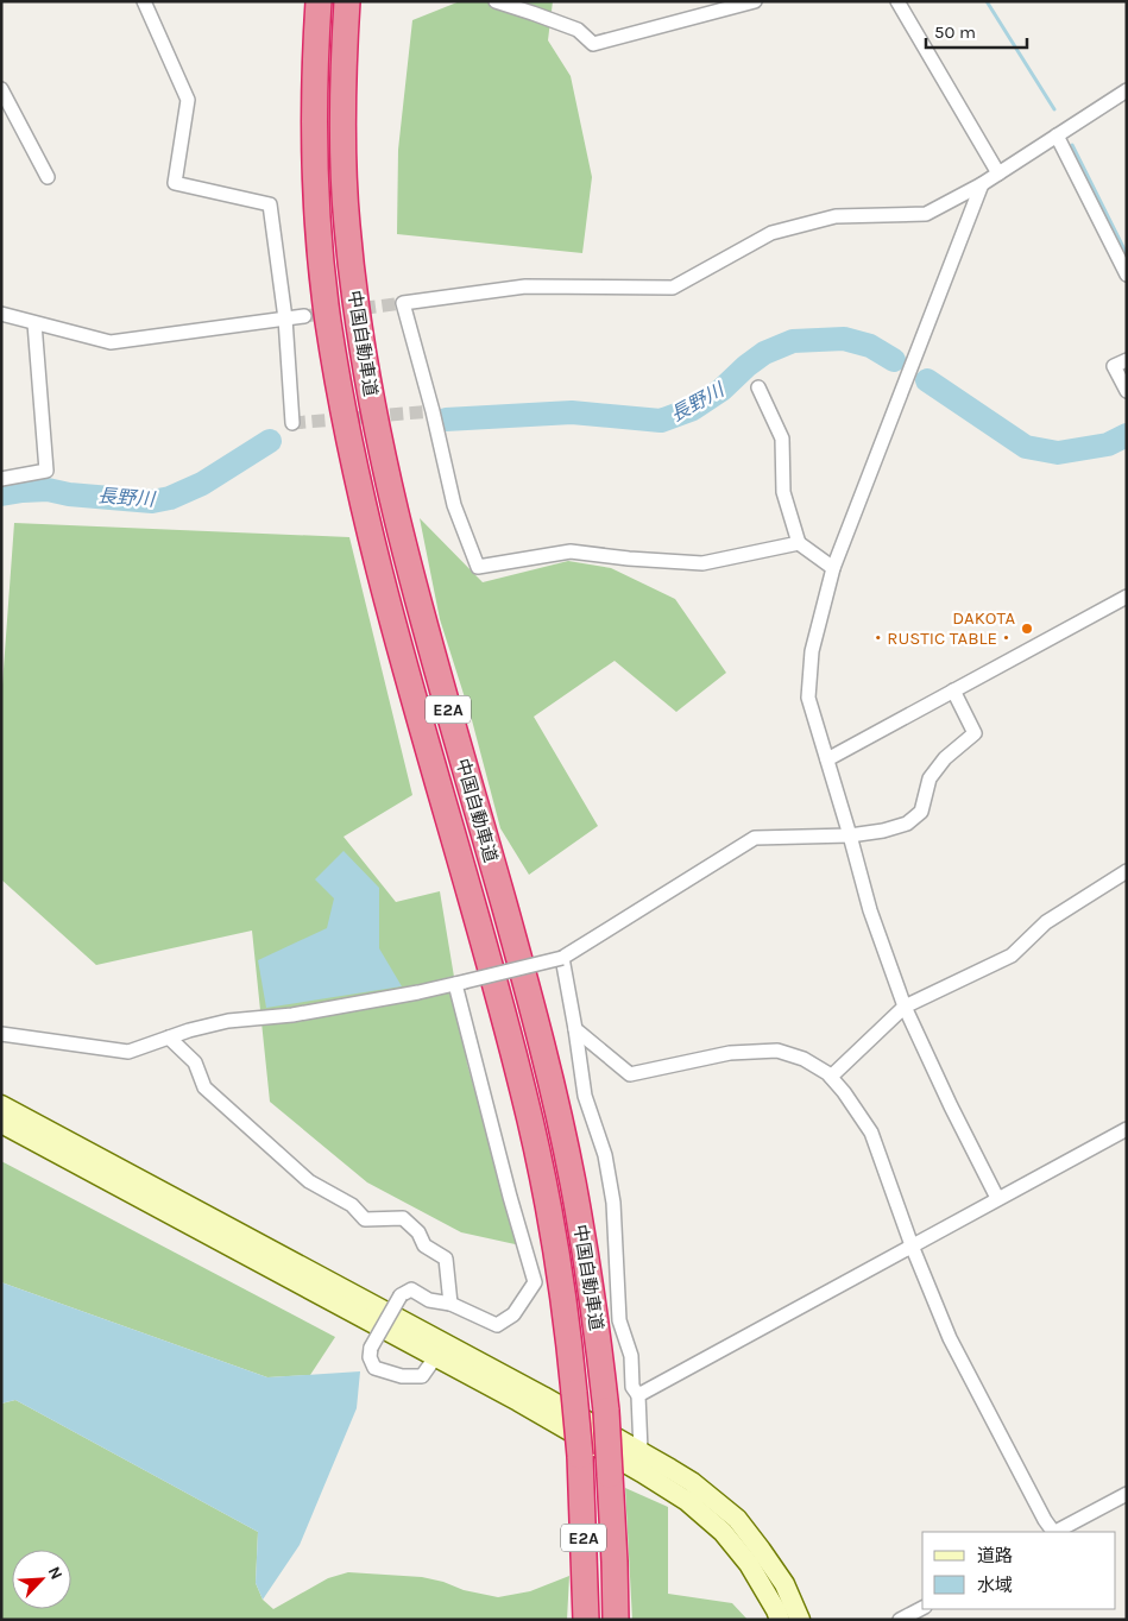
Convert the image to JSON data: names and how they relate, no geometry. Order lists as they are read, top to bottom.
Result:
{
  "streets": {
    "highway": ["中国自動車道", "E2A"]
  },
  "water": ["長野川"],
  "places": ["DAKOTA ・RUSTIC TABLE・"],
  "legend": ["道路", "水域"],
  "scale_bar": "50 m",
  "north": "top right"
}
